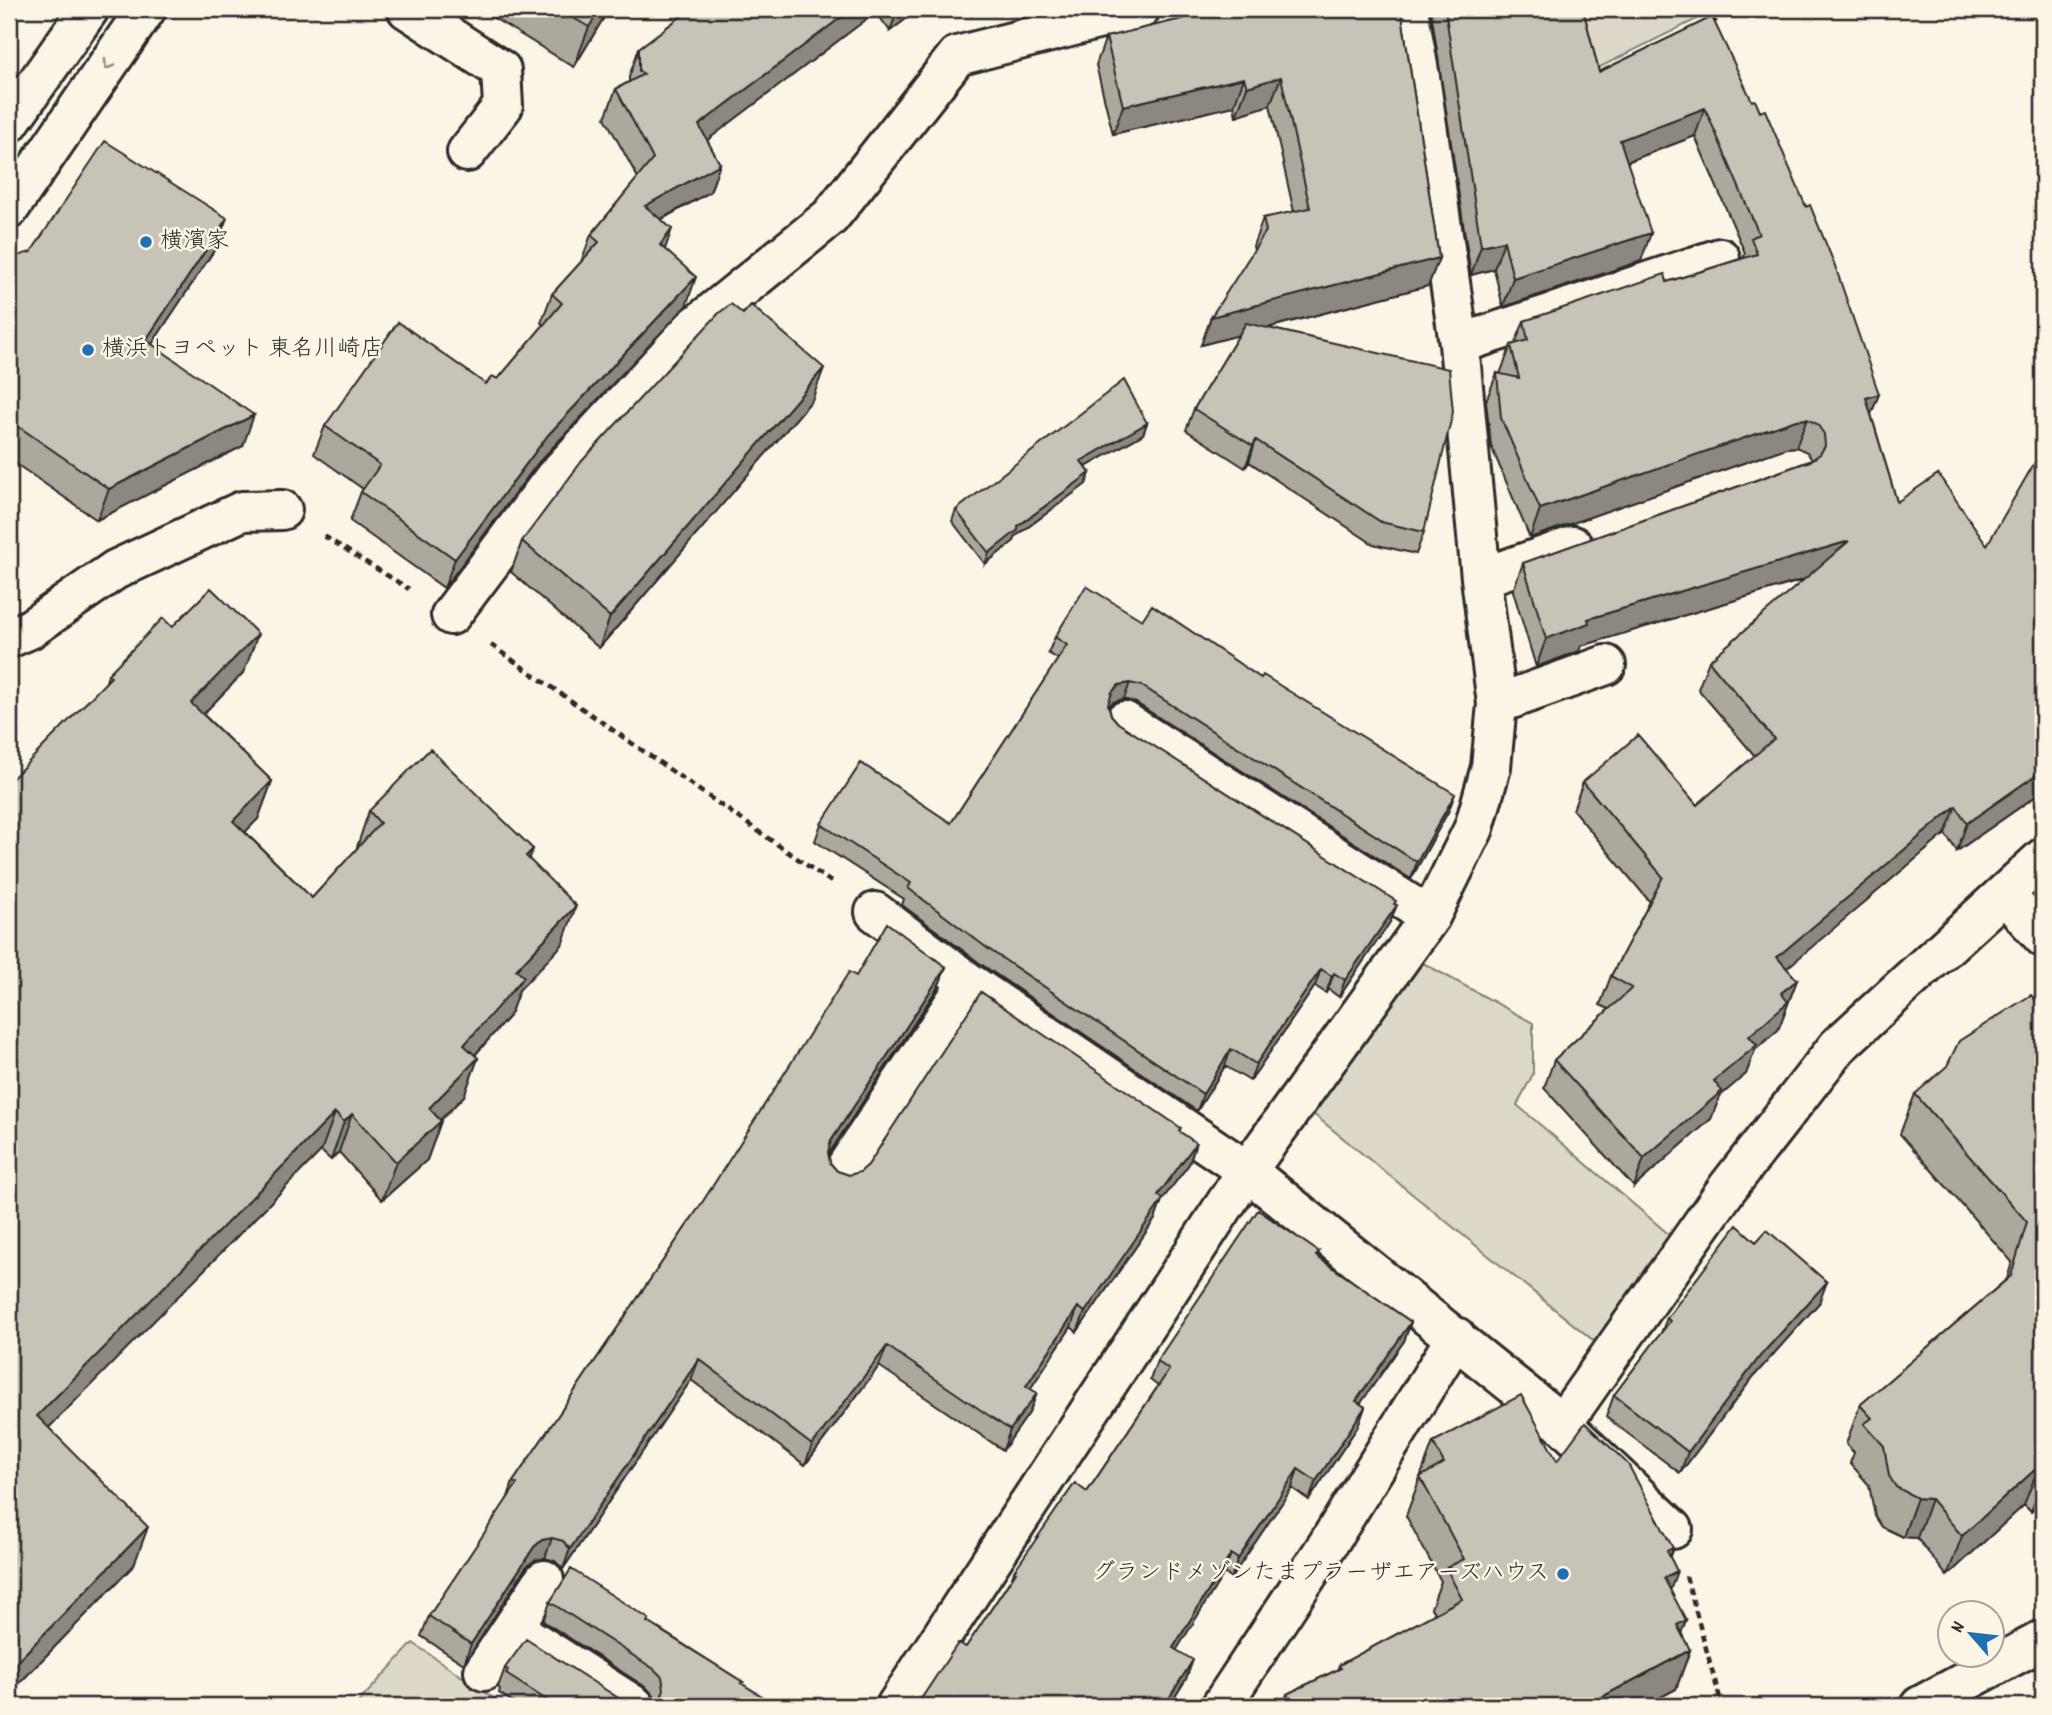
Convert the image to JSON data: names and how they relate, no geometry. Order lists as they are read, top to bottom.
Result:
{
  "places": ["横濱家", "横浜トヨペット 東名川崎店", "グランドメゾンたまプラーザエアーズハウス"],
  "north": "top left"
}
